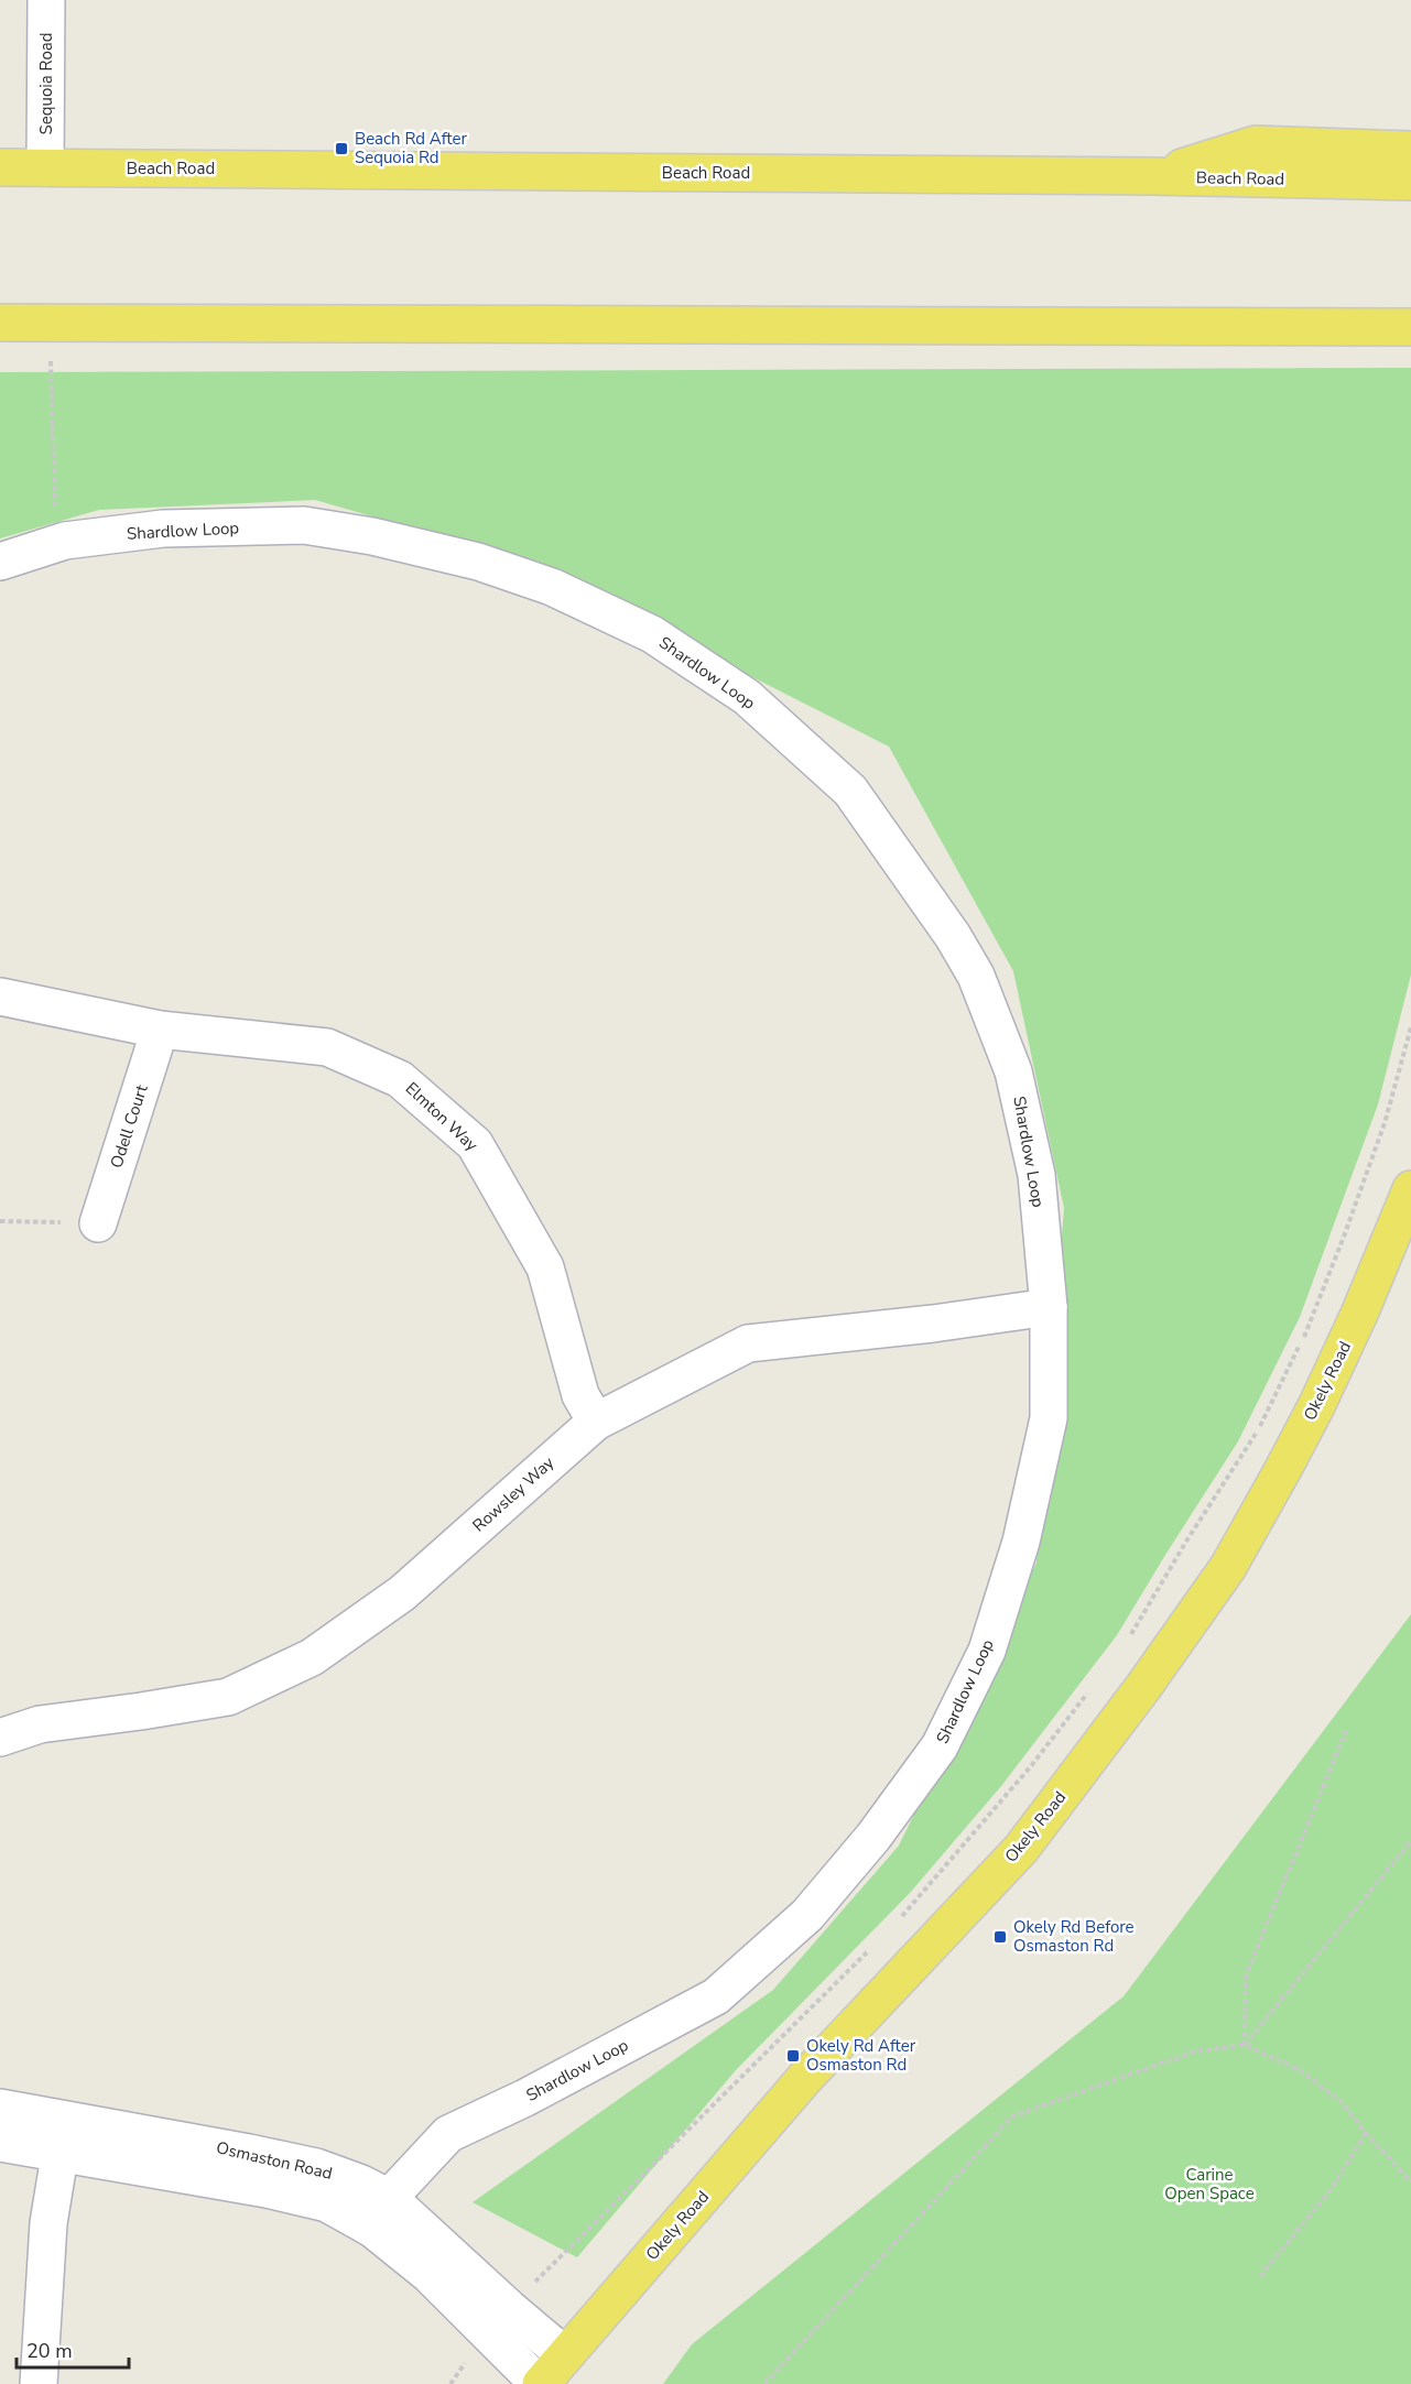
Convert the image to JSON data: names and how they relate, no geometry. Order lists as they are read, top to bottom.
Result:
{
  "streets": {
    "main road": ["Beach Road", "Okely Road"],
    "street": [
      "Sequoia Road",
      "Shardlow Loop",
      "Elmton Way",
      "Odell Court",
      "Rowsley Way",
      "Osmaston Road"
    ]
  },
  "crossings": [
    ["Sequoia Road", "Beach Road"],
    ["Shardlow Loop", "Rowsley Way"],
    ["Shardlow Loop", "Osmaston Road"],
    ["Elmton Way", "Odell Court"],
    ["Elmton Way", "Rowsley Way"],
    ["Okely Road", "Osmaston Road"]
  ],
  "parks": ["Carine Open Space"],
  "places": {
    "transit": ["Beach Rd After Sequoia Rd", "Okely Rd Before Osmaston Rd", "Okely Rd After Osmaston Rd"]
  },
  "scale_bar": "20 m"
}
